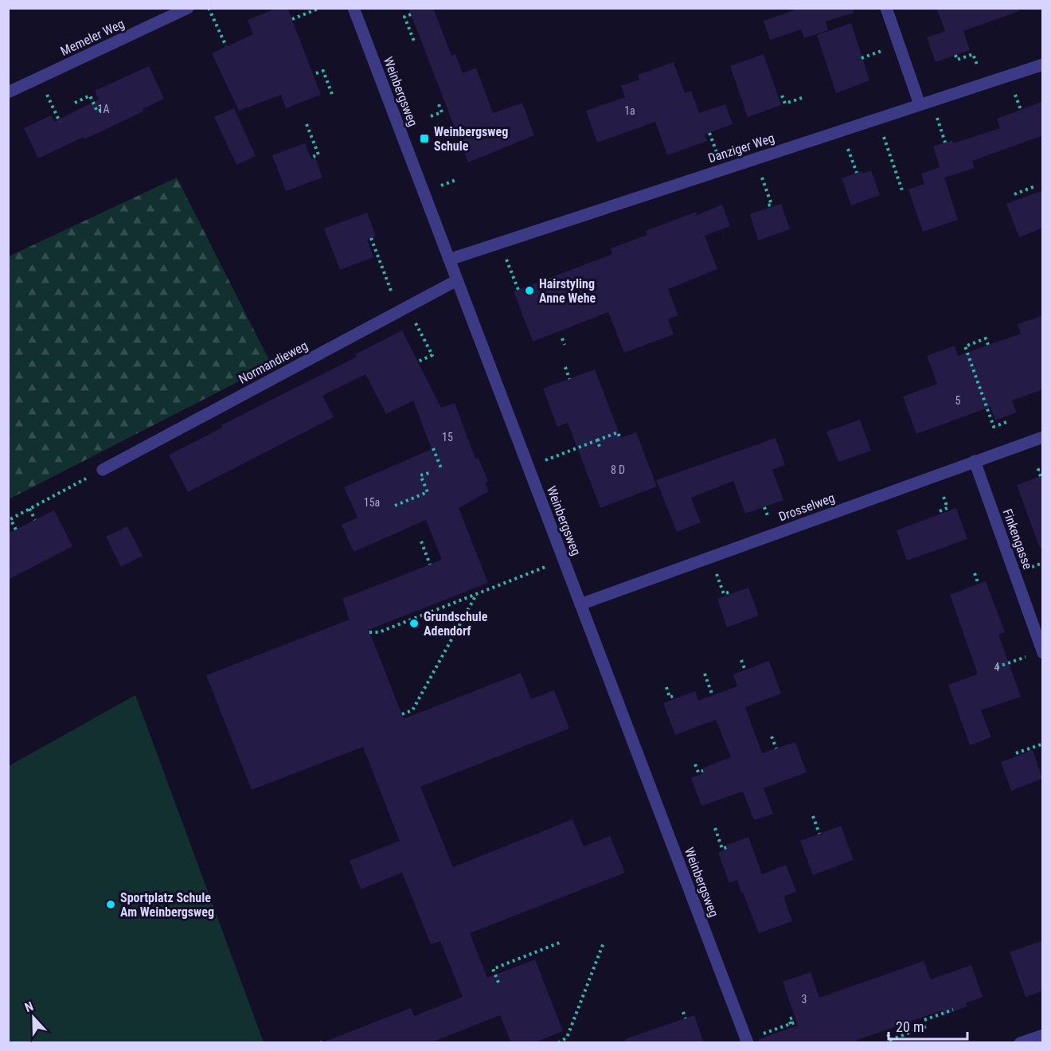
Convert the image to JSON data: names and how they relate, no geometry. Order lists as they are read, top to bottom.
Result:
{
  "streets": {
    "street": [
      "Memeler Weg",
      "Weinbergsweg",
      "Danziger Weg",
      "Normandieweg",
      "Drosselweg",
      "Finkengasse"
    ]
  },
  "crossings": [
    ["Weinbergsweg", "Danziger Weg"],
    ["Weinbergsweg", "Normandieweg"],
    ["Weinbergsweg", "Drosselweg"],
    ["Drosselweg", "Finkengasse"]
  ],
  "places": {
    "transit": ["Weinbergsweg Schule"],
    "other": ["Hairstyling Anne Wehe", "Grundschule Adendorf", "Sportplatz Schule Am Weinbergsweg"]
  },
  "house_numbers": [
    "1A",
    "1a",
    "5",
    "15",
    "8 D",
    "15a",
    "4",
    "3"
  ],
  "scale_bar": "20 m",
  "north": "top"
}
